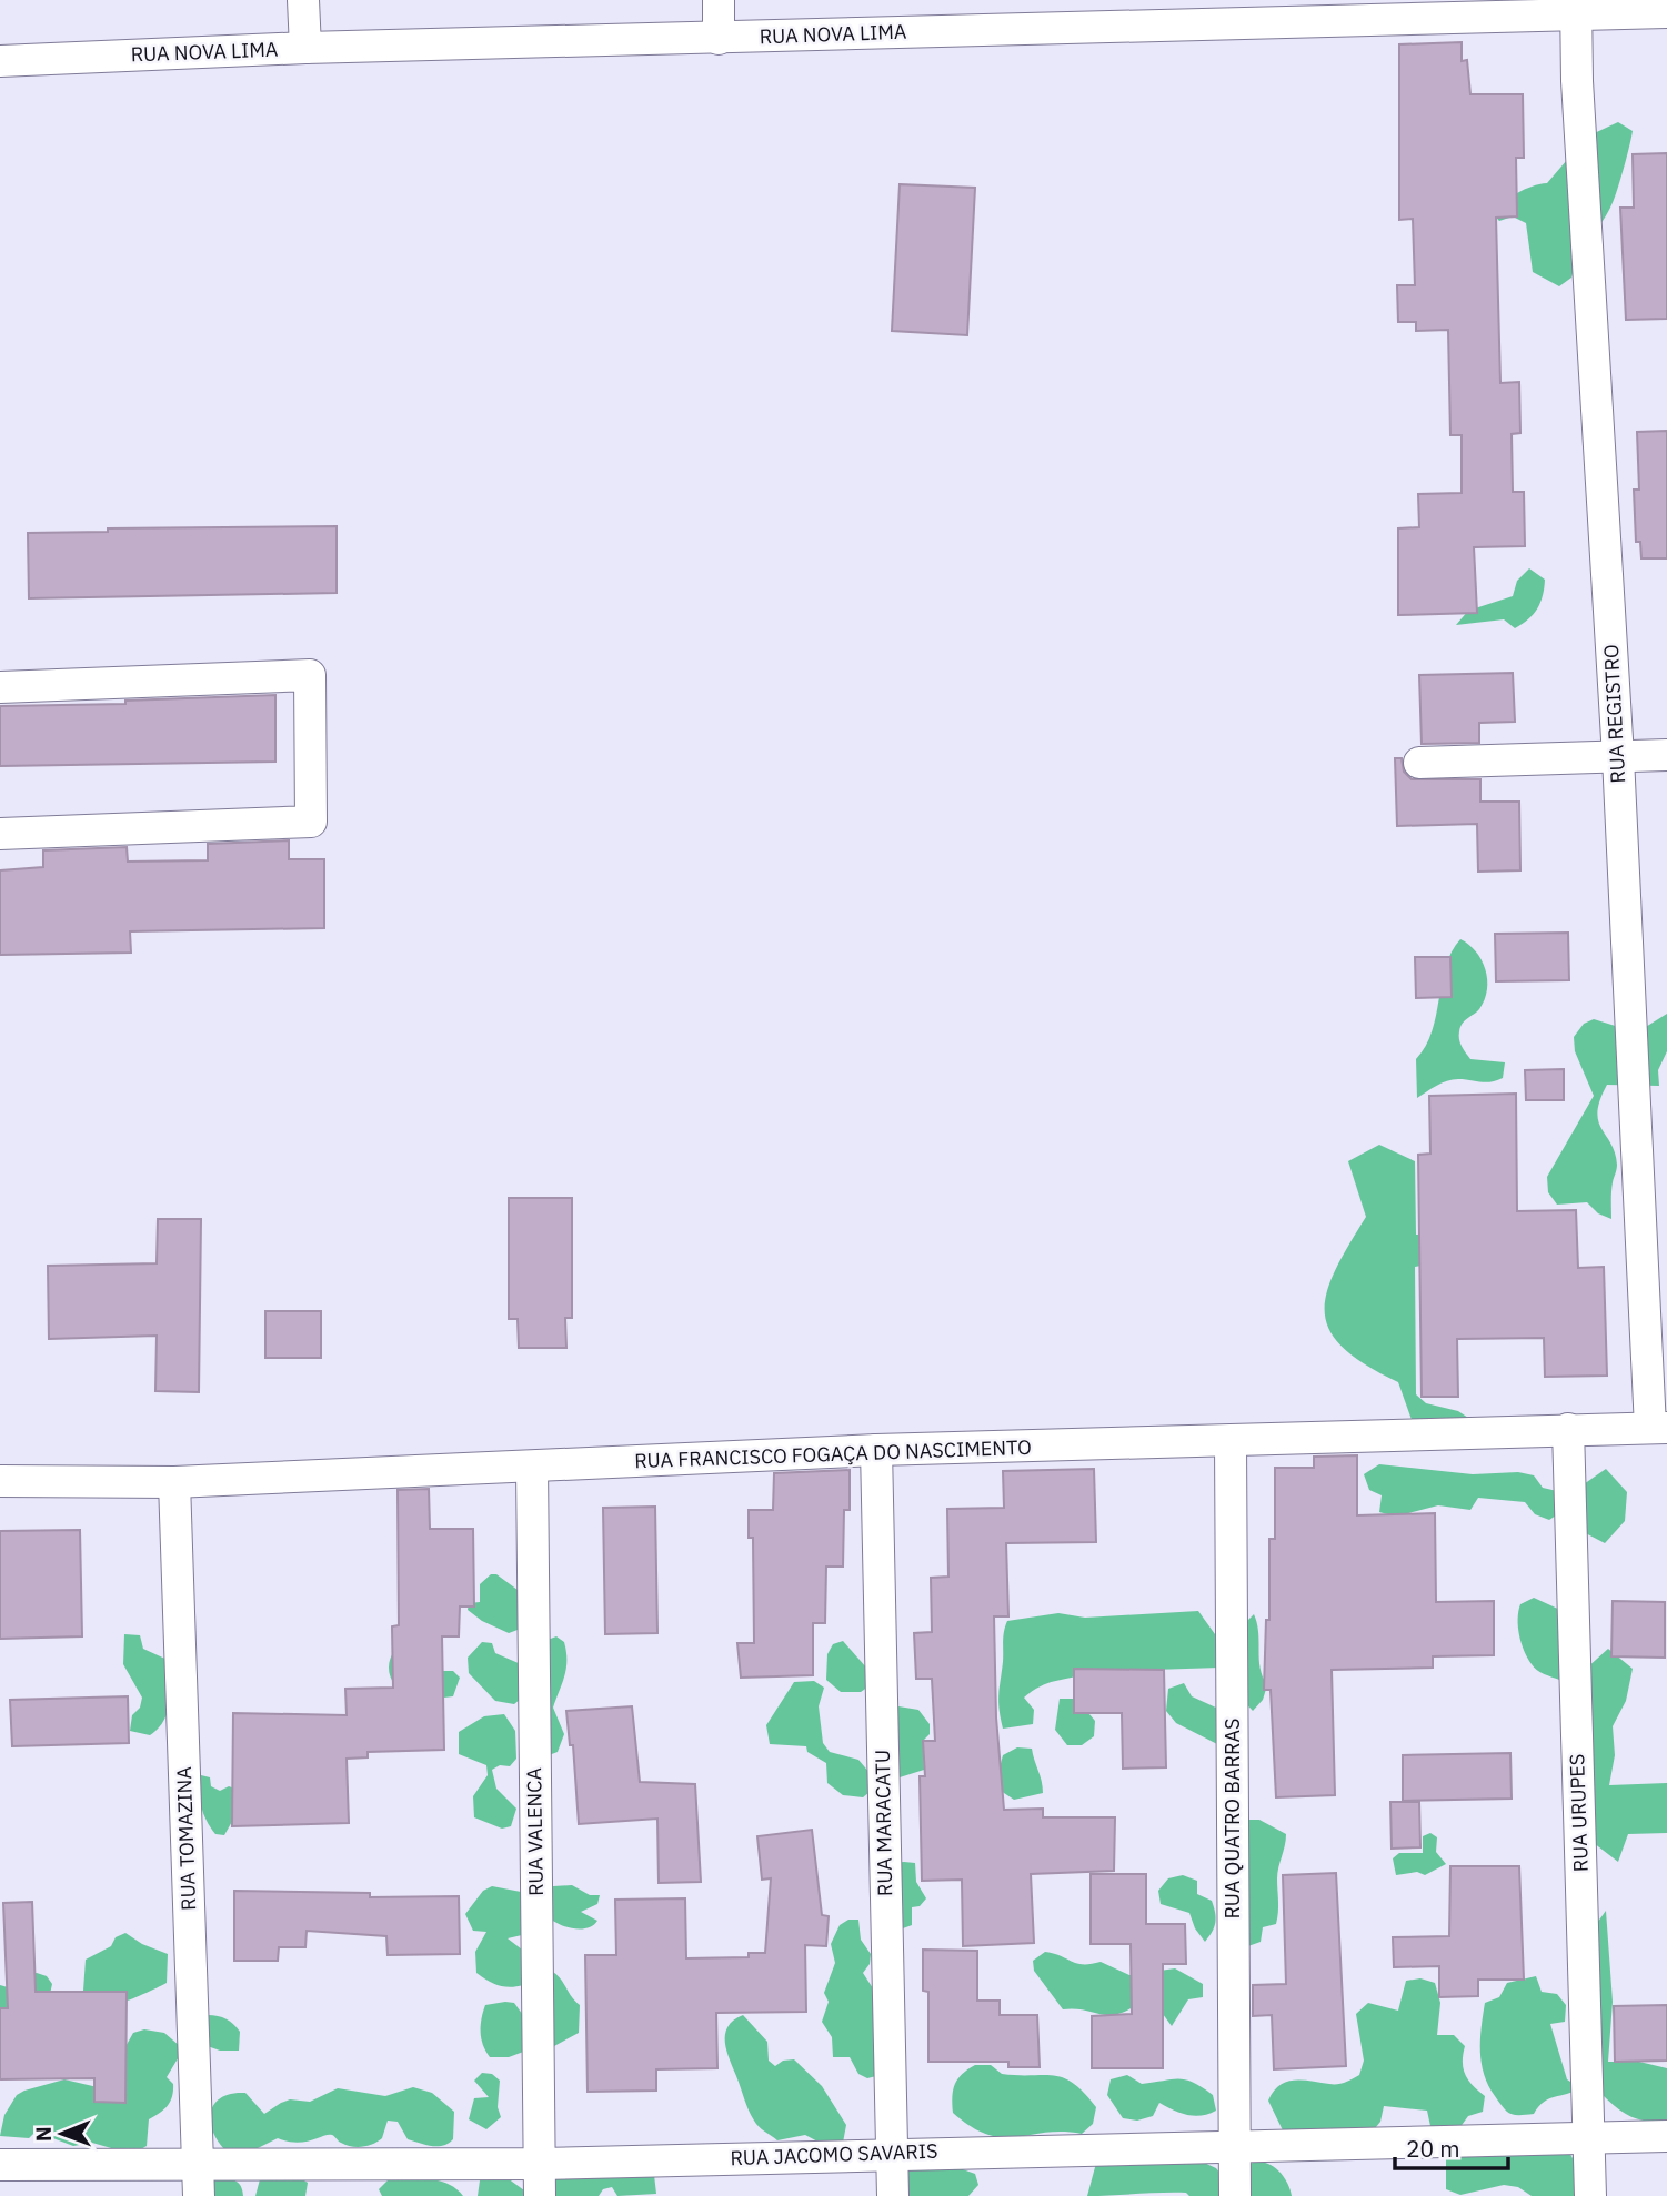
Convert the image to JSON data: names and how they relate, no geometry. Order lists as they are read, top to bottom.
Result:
{
  "streets": {
    "street": [
      "RUA NOVA LIMA",
      "RUA REGISTRO",
      "RUA FRANCISCO FOGAÇA DO NASCIMENTO",
      "RUA URUPES",
      "RUA QUATRO BARRAS",
      "RUA MARACATU",
      "RUA VALENCA",
      "RUA TOMAZINA",
      "RUA JACOMO SAVARIS"
    ]
  },
  "crossings": [
    ["RUA NOVA LIMA", "RUA REGISTRO"],
    ["RUA REGISTRO", "RUA FRANCISCO FOGAÇA DO NASCIMENTO"],
    ["RUA FRANCISCO FOGAÇA DO NASCIMENTO", "RUA URUPES"],
    ["RUA FRANCISCO FOGAÇA DO NASCIMENTO", "RUA QUATRO BARRAS"],
    ["RUA FRANCISCO FOGAÇA DO NASCIMENTO", "RUA MARACATU"],
    ["RUA FRANCISCO FOGAÇA DO NASCIMENTO", "RUA VALENCA"],
    ["RUA FRANCISCO FOGAÇA DO NASCIMENTO", "RUA TOMAZINA"],
    ["RUA URUPES", "RUA JACOMO SAVARIS"],
    ["RUA QUATRO BARRAS", "RUA JACOMO SAVARIS"],
    ["RUA MARACATU", "RUA JACOMO SAVARIS"],
    ["RUA VALENCA", "RUA JACOMO SAVARIS"],
    ["RUA TOMAZINA", "RUA JACOMO SAVARIS"]
  ],
  "scale_bar": "20 m",
  "north": "left"
}
